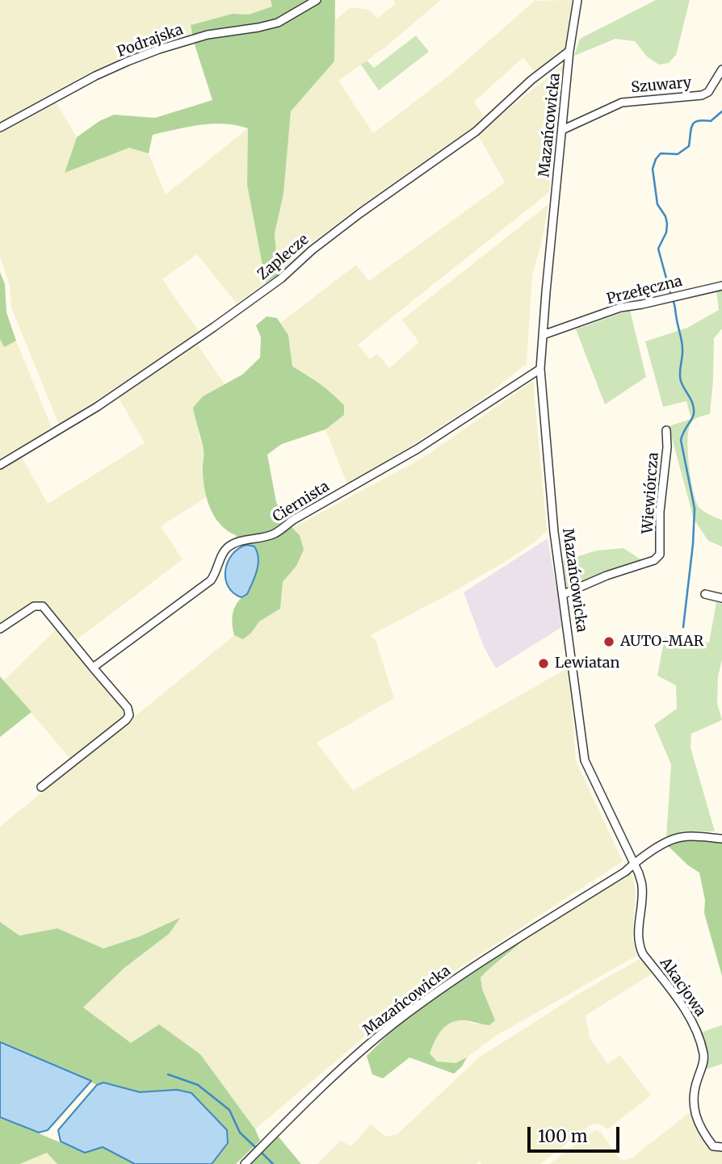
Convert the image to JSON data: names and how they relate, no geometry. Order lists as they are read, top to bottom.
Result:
{
  "streets": {
    "street": [
      "Podrajska",
      "Szuwary",
      "Mazańcowicka",
      "Zaplecze",
      "Przełęczna",
      "Wiewiórcza",
      "Ciernista",
      "Akacjowa"
    ]
  },
  "crossings": [
    ["Szuwary", "Mazańcowicka"],
    ["Mazańcowicka", "Zaplecze"],
    ["Mazańcowicka", "Przełęczna"],
    ["Mazańcowicka", "Wiewiórcza"],
    ["Mazańcowicka", "Ciernista"],
    ["Mazańcowicka", "Akacjowa"]
  ],
  "places": ["AUTO-MAR", "Lewiatan"],
  "scale_bar": "100 m"
}
